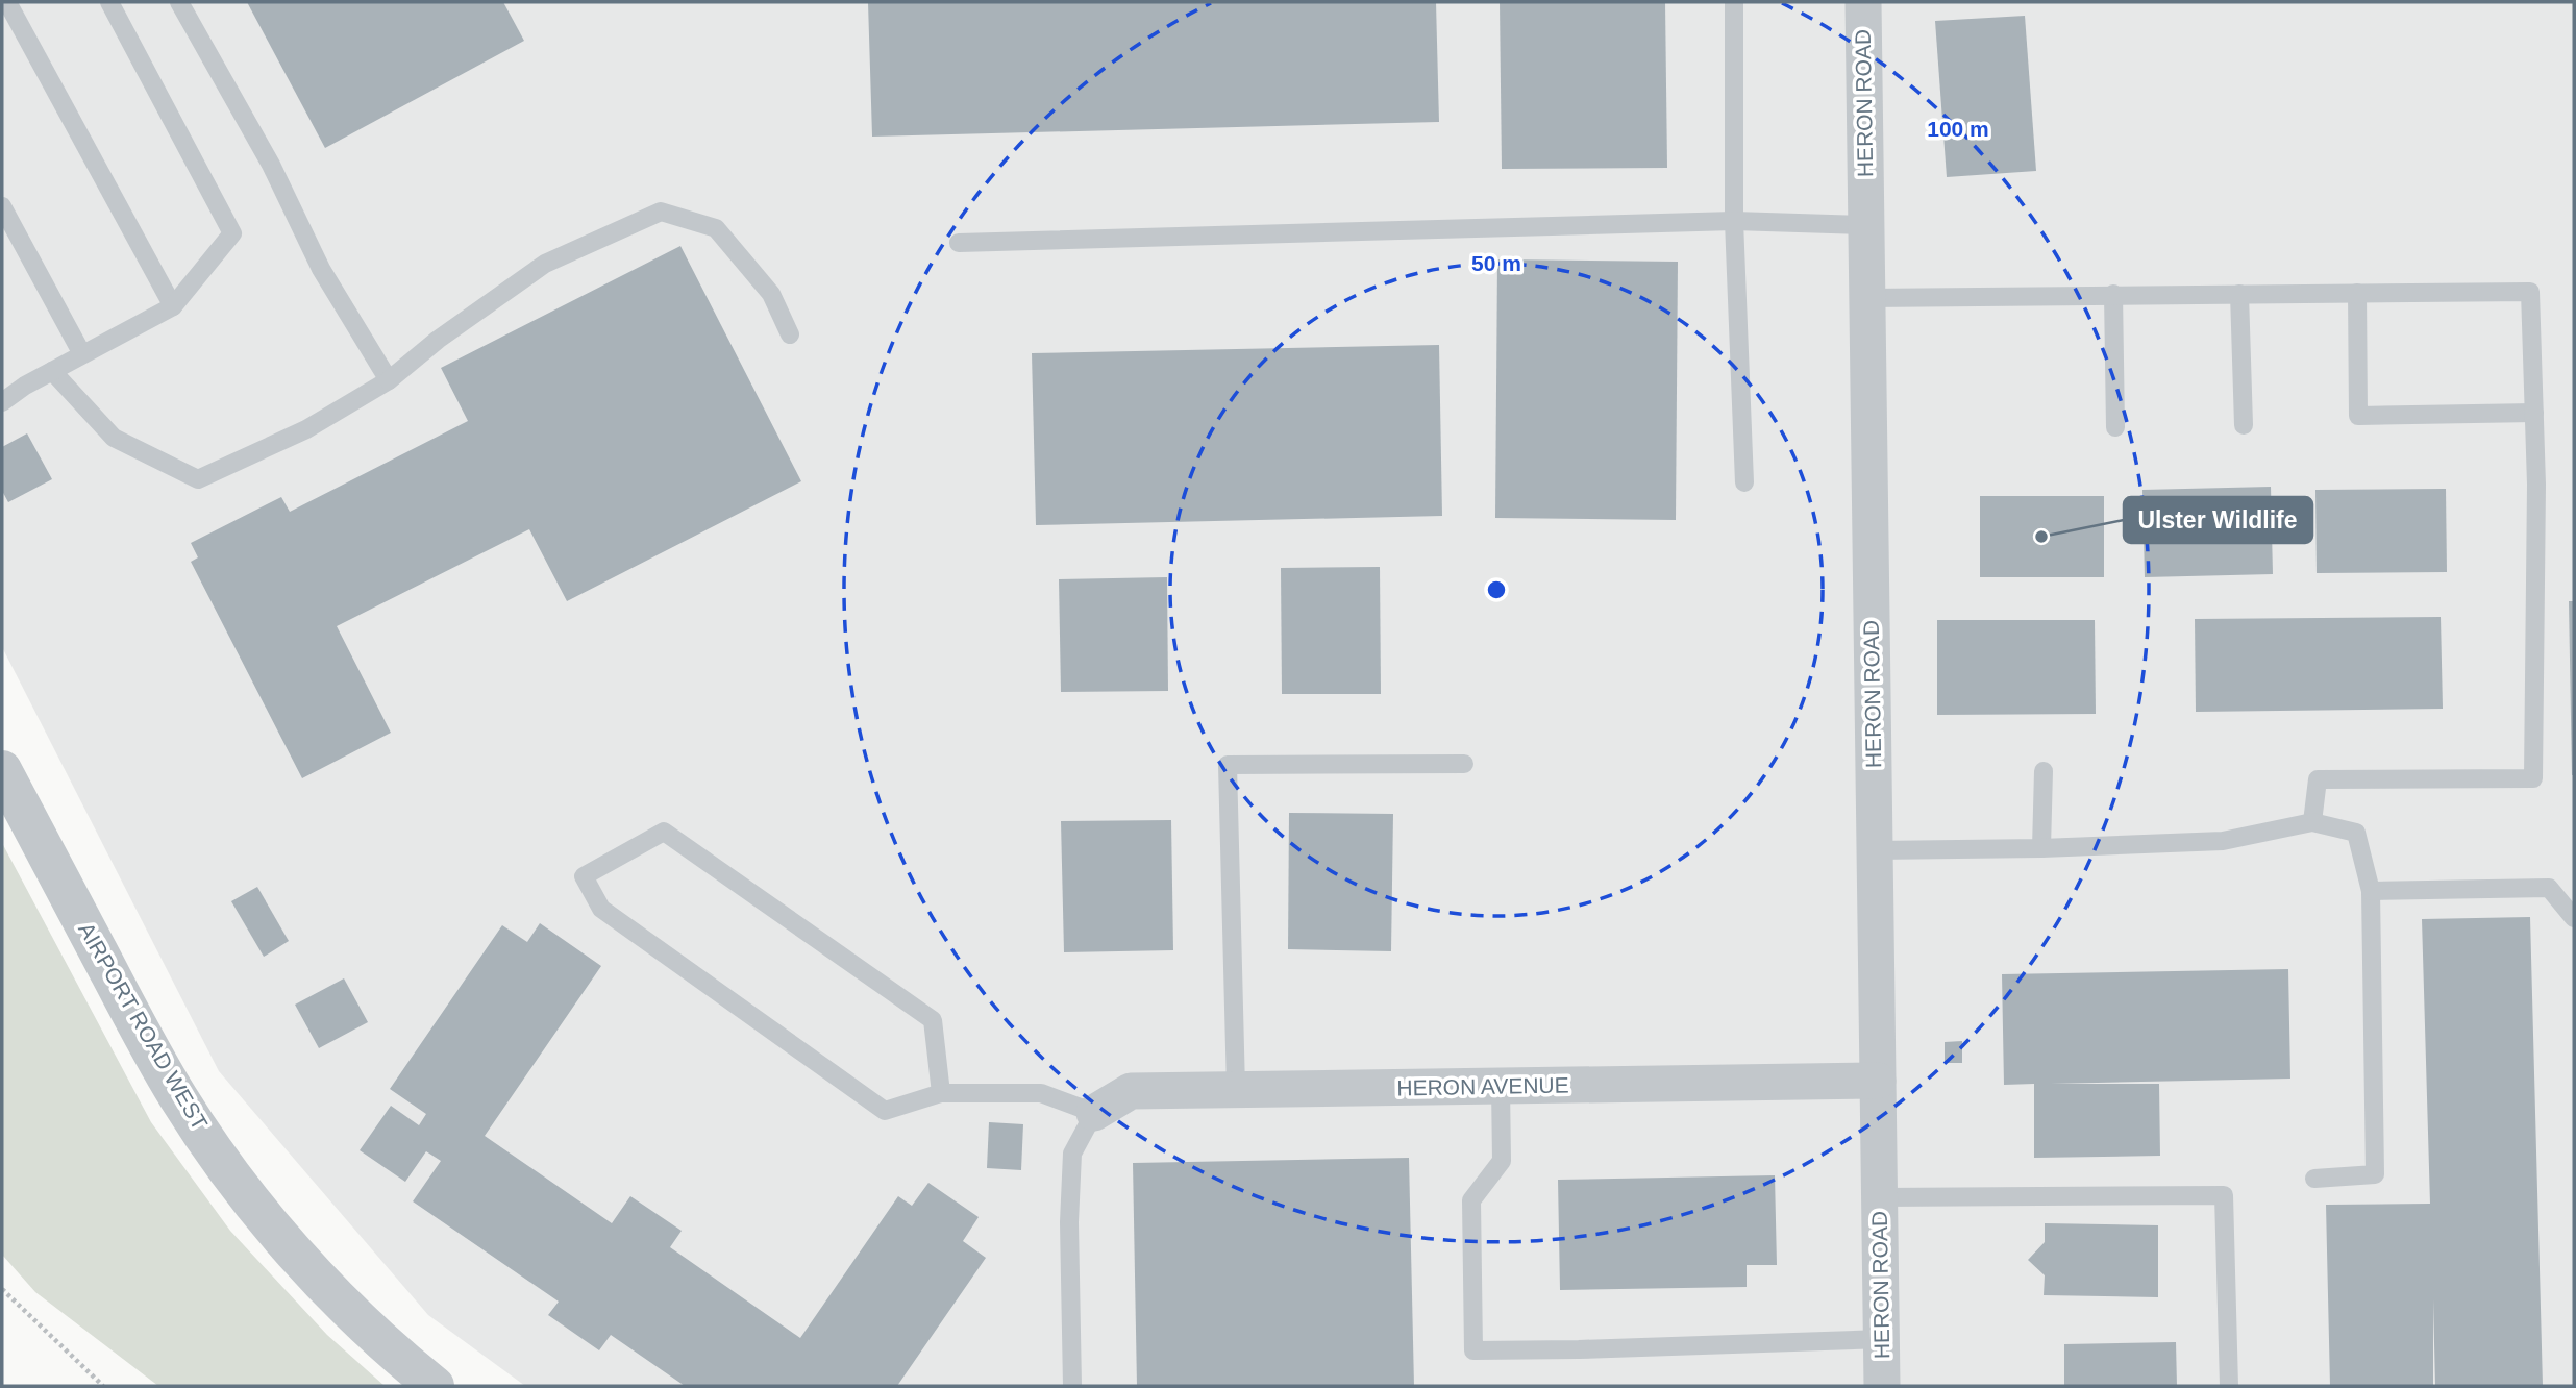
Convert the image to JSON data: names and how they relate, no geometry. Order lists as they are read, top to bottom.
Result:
{
  "streets": {
    "street": ["HERON ROAD", "AIRPORT ROAD WEST", "HERON AVENUE"]
  },
  "crossings": [
    ["HERON ROAD", "HERON AVENUE"]
  ],
  "places": ["Ulster Wildlife"],
  "rings": ["100 m", "50 m"]
}
